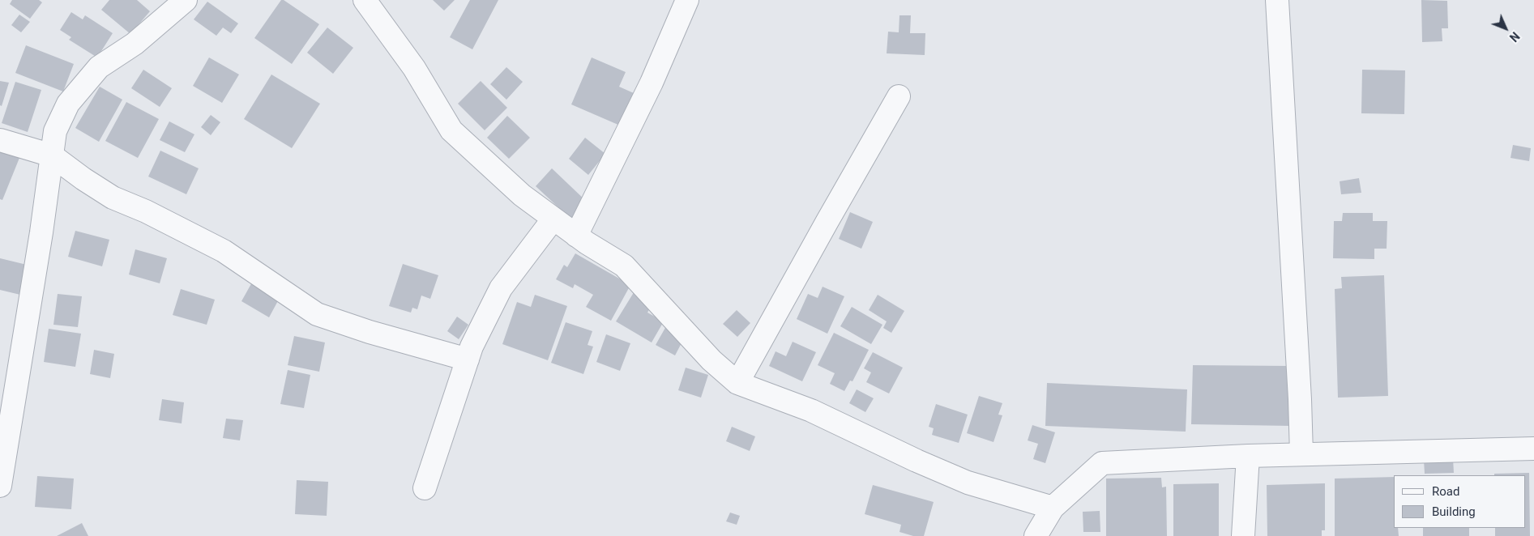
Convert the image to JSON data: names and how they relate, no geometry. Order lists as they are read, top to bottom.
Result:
{
  "legend": ["Road", "Building"],
  "north": "bottom right"
}
